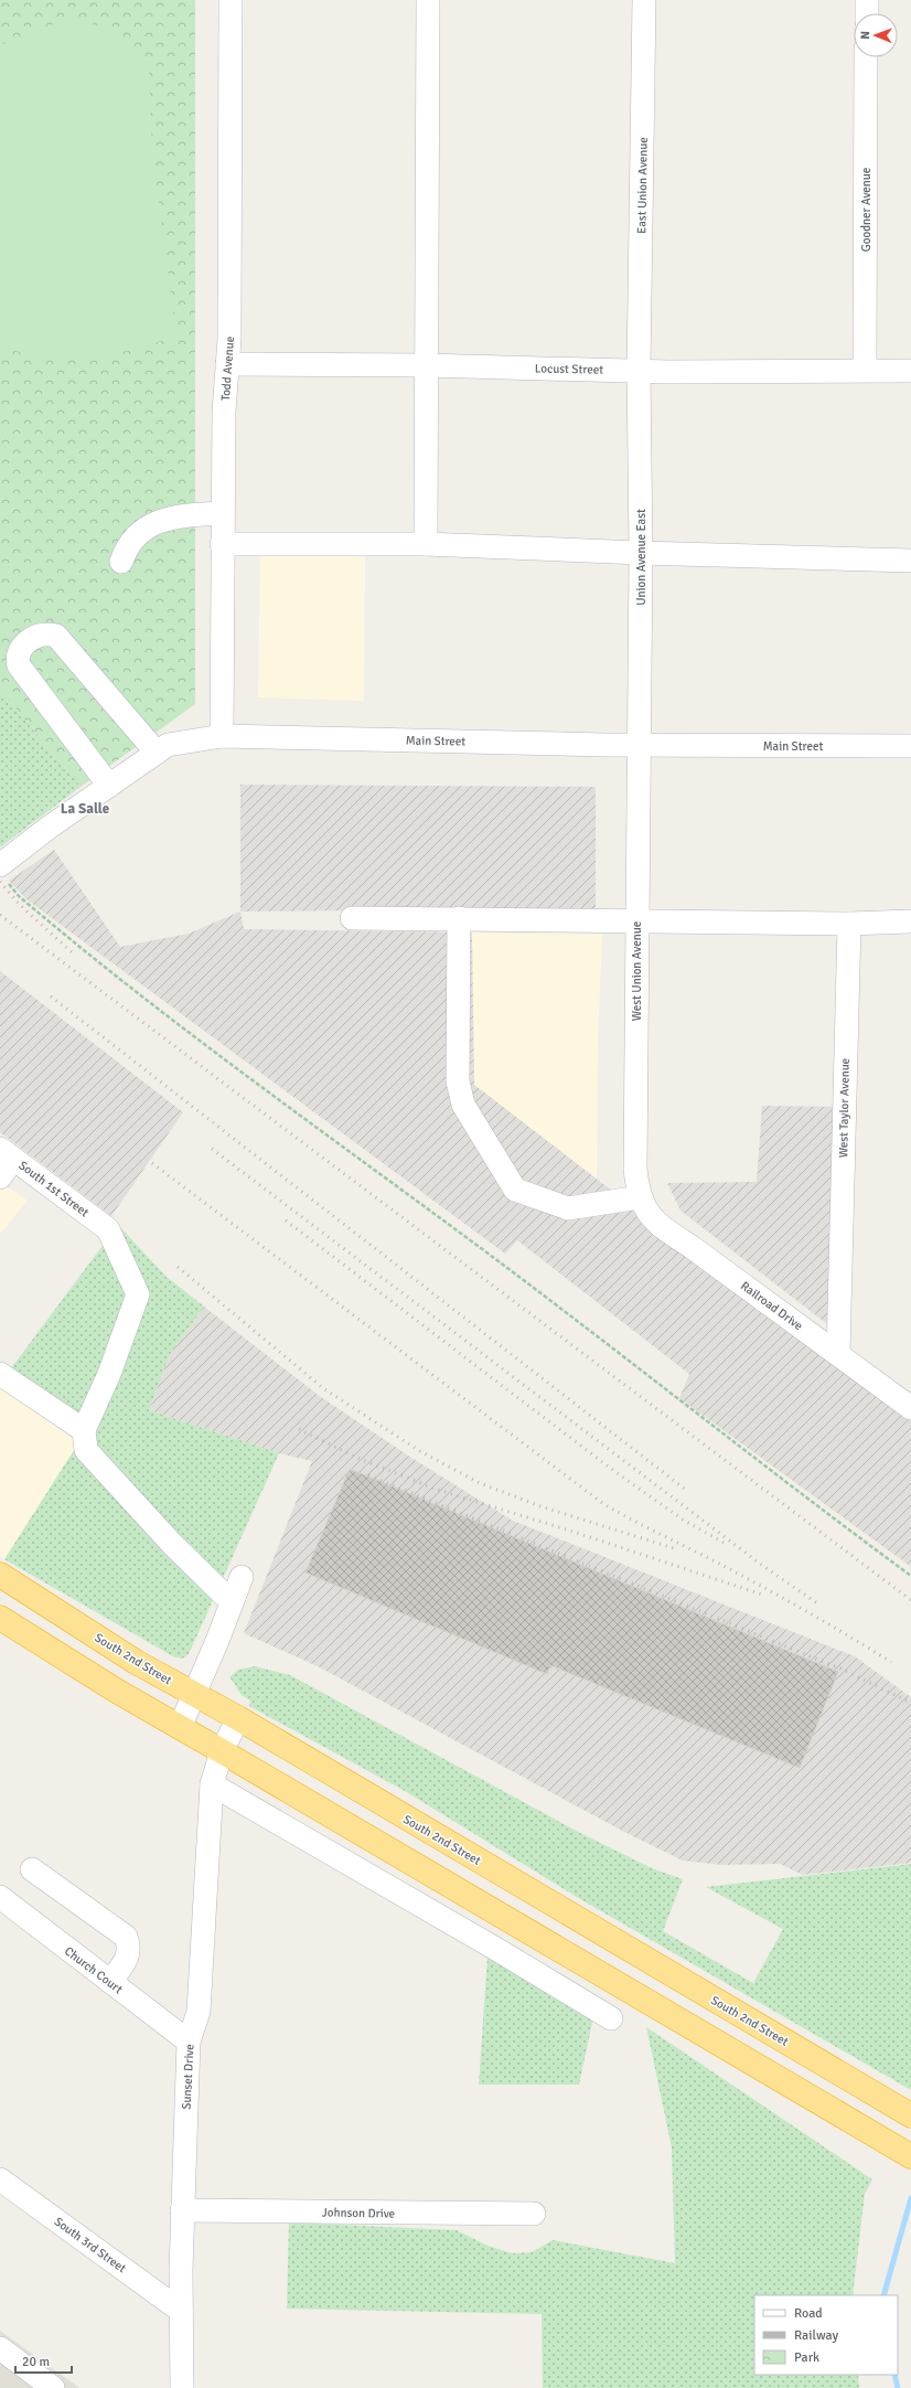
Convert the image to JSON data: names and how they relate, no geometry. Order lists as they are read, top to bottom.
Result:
{
  "streets": {
    "highway": ["South 2nd Street"],
    "street": [
      "East Union Avenue",
      "Goodner Avenue",
      "Todd Avenue",
      "Locust Street",
      "Union Avenue East",
      "Main Street",
      "West Union Avenue",
      "West Taylor Avenue",
      "South 1st Street",
      "Railroad Drive",
      "Church Court",
      "Sunset Drive",
      "Johnson Drive",
      "South 3rd Street"
    ]
  },
  "crossings": [
    ["East Union Avenue", "Locust Street"],
    ["East Union Avenue", "Union Avenue East"],
    ["Goodner Avenue", "Locust Street"],
    ["Todd Avenue", "Locust Street"],
    ["Todd Avenue", "Main Street"],
    ["Locust Street", "Union Avenue East"],
    ["Union Avenue East", "Main Street"],
    ["Union Avenue East", "West Union Avenue"],
    ["Main Street", "West Union Avenue"],
    ["West Union Avenue", "Railroad Drive"],
    ["West Taylor Avenue", "Railroad Drive"],
    ["South 2nd Street", "Sunset Drive"],
    ["Church Court", "Sunset Drive"],
    ["Sunset Drive", "Johnson Drive"],
    ["Sunset Drive", "South 3rd Street"]
  ],
  "districts": ["La Salle"],
  "legend": ["Road", "Railway", "Park"],
  "scale_bar": "20 m",
  "north": "left"
}
